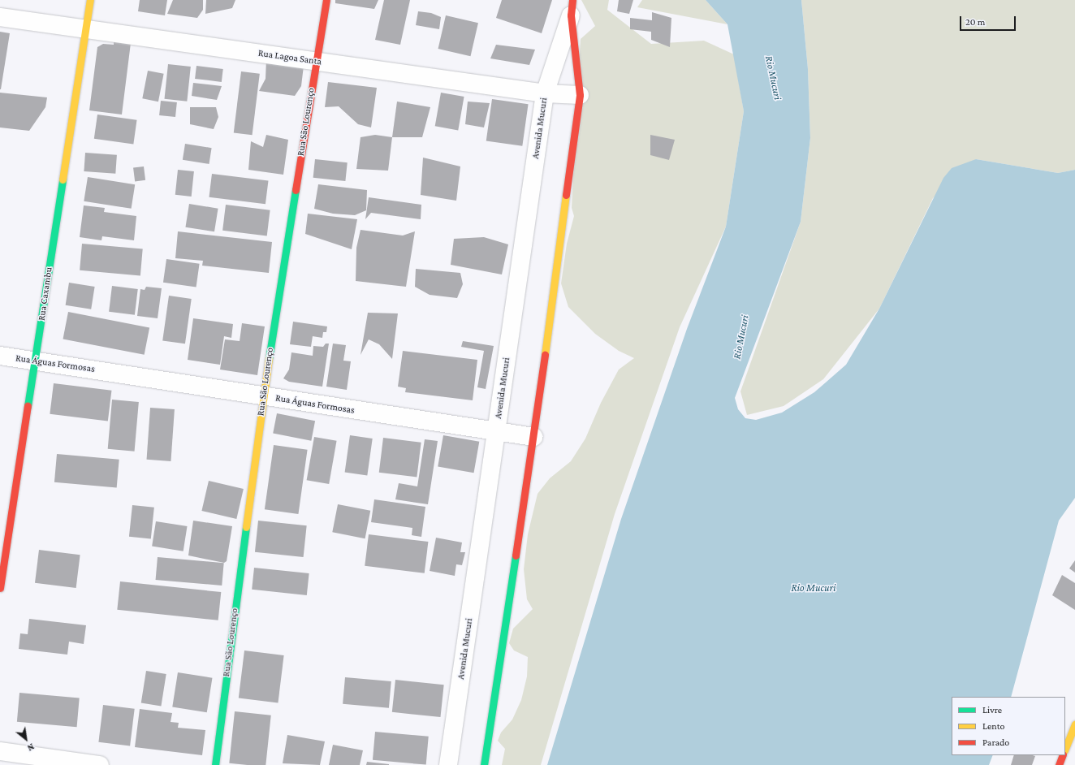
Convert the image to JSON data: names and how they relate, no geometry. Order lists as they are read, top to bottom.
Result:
{
  "streets": {
    "street": [
      "Rua Lagoa Santa",
      "Rua São Lourenço",
      "Avenida Mucuri",
      "Rua Caxambu",
      "Rua Águas Formosas"
    ]
  },
  "crossings": [
    ["Rua Lagoa Santa", "Rua São Lourenço"],
    ["Rua Lagoa Santa", "Avenida Mucuri"],
    ["Rua Lagoa Santa", "Rua Caxambu"],
    ["Rua São Lourenço", "Rua Águas Formosas"],
    ["Avenida Mucuri", "Rua Águas Formosas"],
    ["Rua Caxambu", "Rua Águas Formosas"]
  ],
  "water": ["Rio Mucuri"],
  "legend": ["Livre", "Lento", "Parado"],
  "scale_bar": "20 m",
  "north": "bottom right"
}
